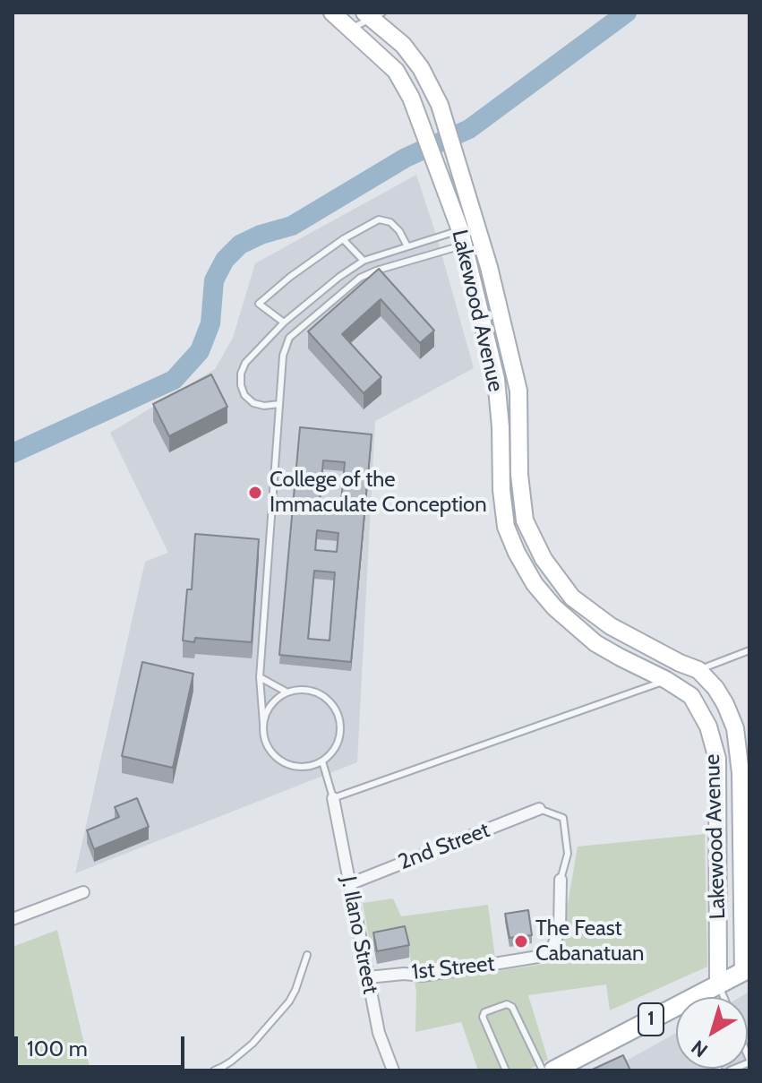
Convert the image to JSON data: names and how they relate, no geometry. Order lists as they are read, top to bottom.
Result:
{
  "streets": {
    "main road": ["Lakewood Avenue", "1"],
    "street": ["2nd Street", "J. Ilano Street", "1st Street"]
  },
  "crossings": [
    ["Lakewood Avenue", "1"],
    ["2nd Street", "J. Ilano Street"],
    ["J. Ilano Street", "1st Street"]
  ],
  "places": ["College of the Immaculate Conception", "The Feast Cabanatuan"],
  "scale_bar": "100 m",
  "north": "bottom left"
}
